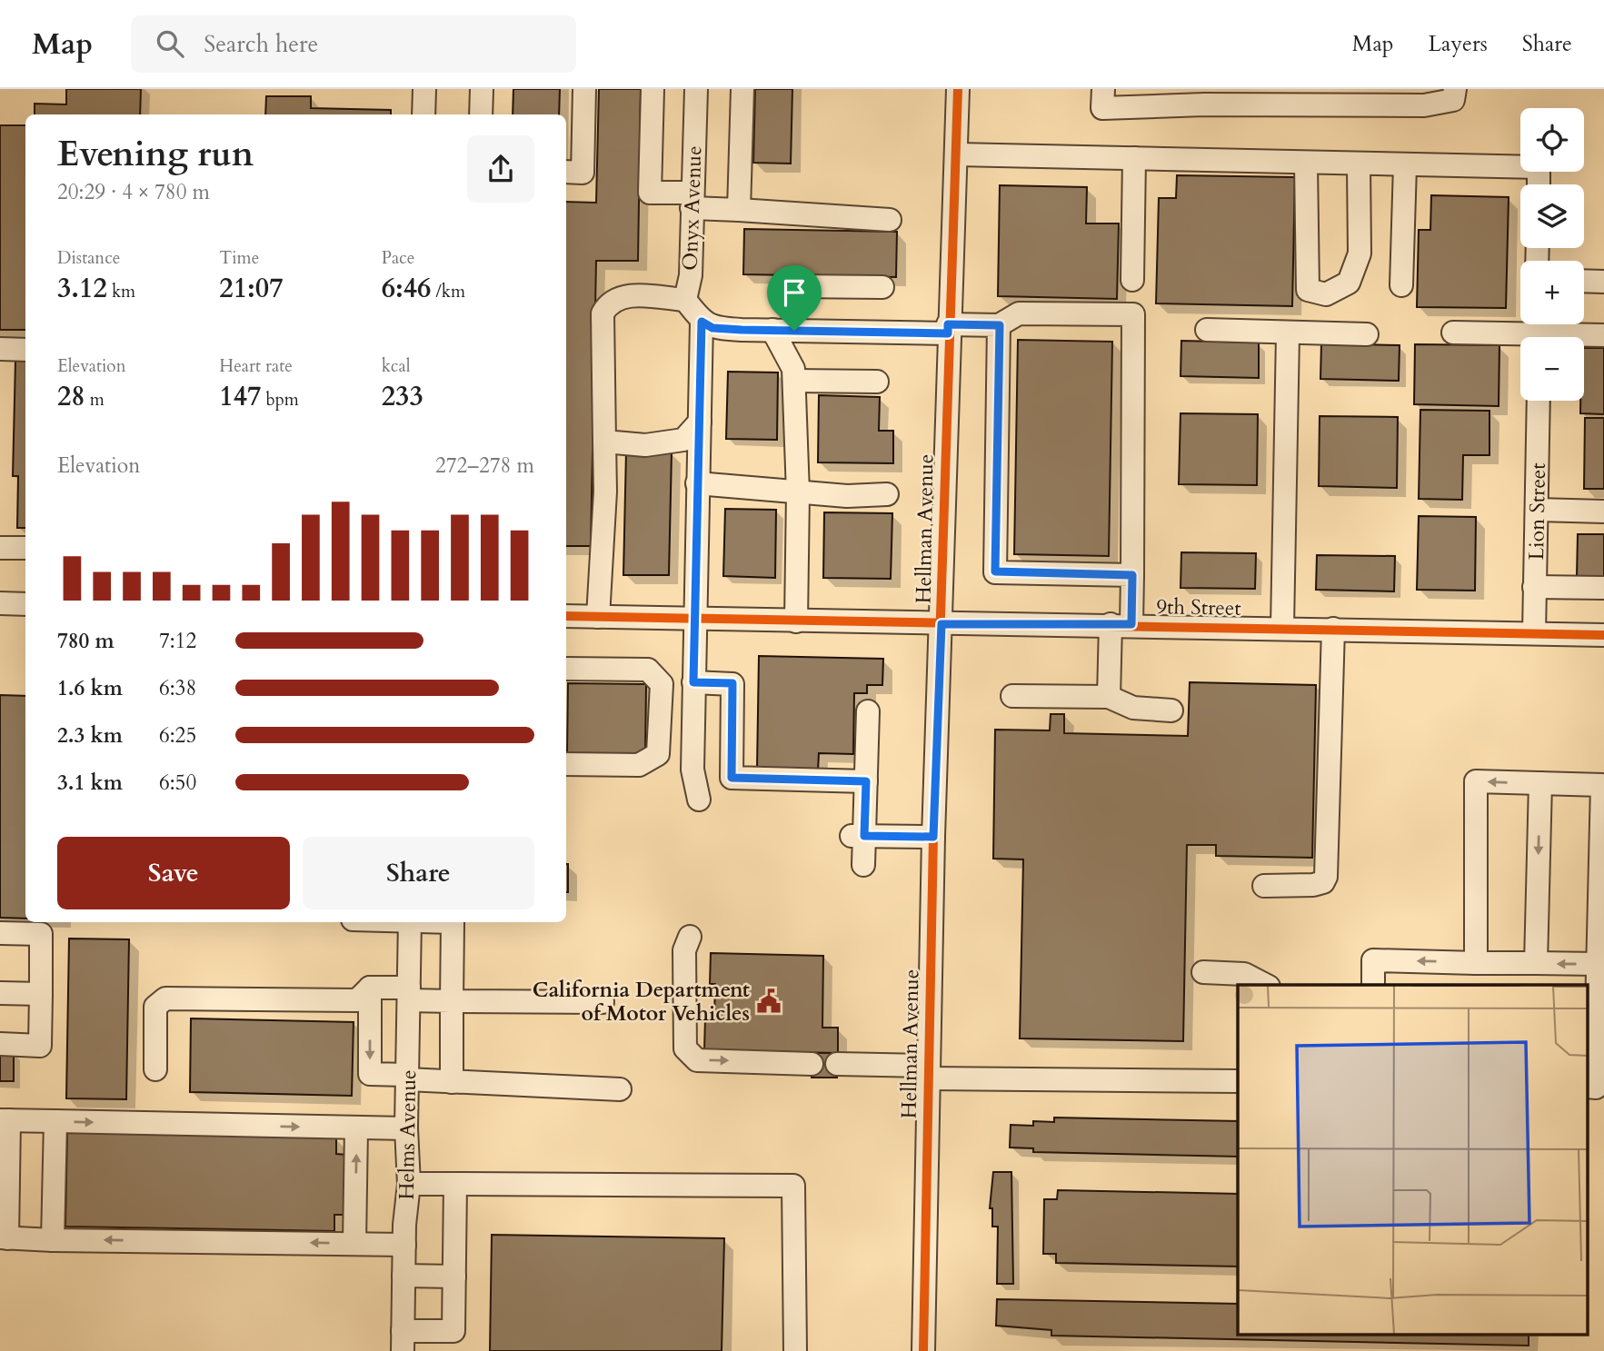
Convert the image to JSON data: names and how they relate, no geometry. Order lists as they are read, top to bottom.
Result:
{
  "streets": {
    "street": [
      "Onyx Avenue",
      "Lion Street",
      "Hellman Avenue",
      "9th Street",
      "Helms Avenue"
    ]
  },
  "crossings": [
    ["Lion Street", "9th Street"],
    ["Hellman Avenue", "9th Street"]
  ],
  "places": {
    "public building": ["California Department of Motor Vehicles"]
  },
  "page": {
    "header": "Map",
    "search": "Search here",
    "nav": ["Map", "Layers", "Share"],
    "map_buttons": ["+", "−"],
    "heading": ["Evening run", "20:29 · 4 × 780 m"],
    "stats": [
      ["Distance", "3.12 km"],
      ["Time", "21:07"],
      ["Pace", "6:46 /km"],
      ["Elevation", "28 m"],
      ["Heart rate", "147 bpm"],
      ["kcal", "233"]
    ],
    "chart": ["Elevation", "272–278 m"],
    "list": [
      {
        "name": "780 m",
        "note": "7:12"
      },
      {
        "name": "1.6 km",
        "note": "6:38"
      },
      {
        "name": "2.3 km",
        "note": "6:25"
      },
      {
        "name": "3.1 km",
        "note": "6:50"
      }
    ],
    "buttons": ["Save", "Share"]
  }
}
